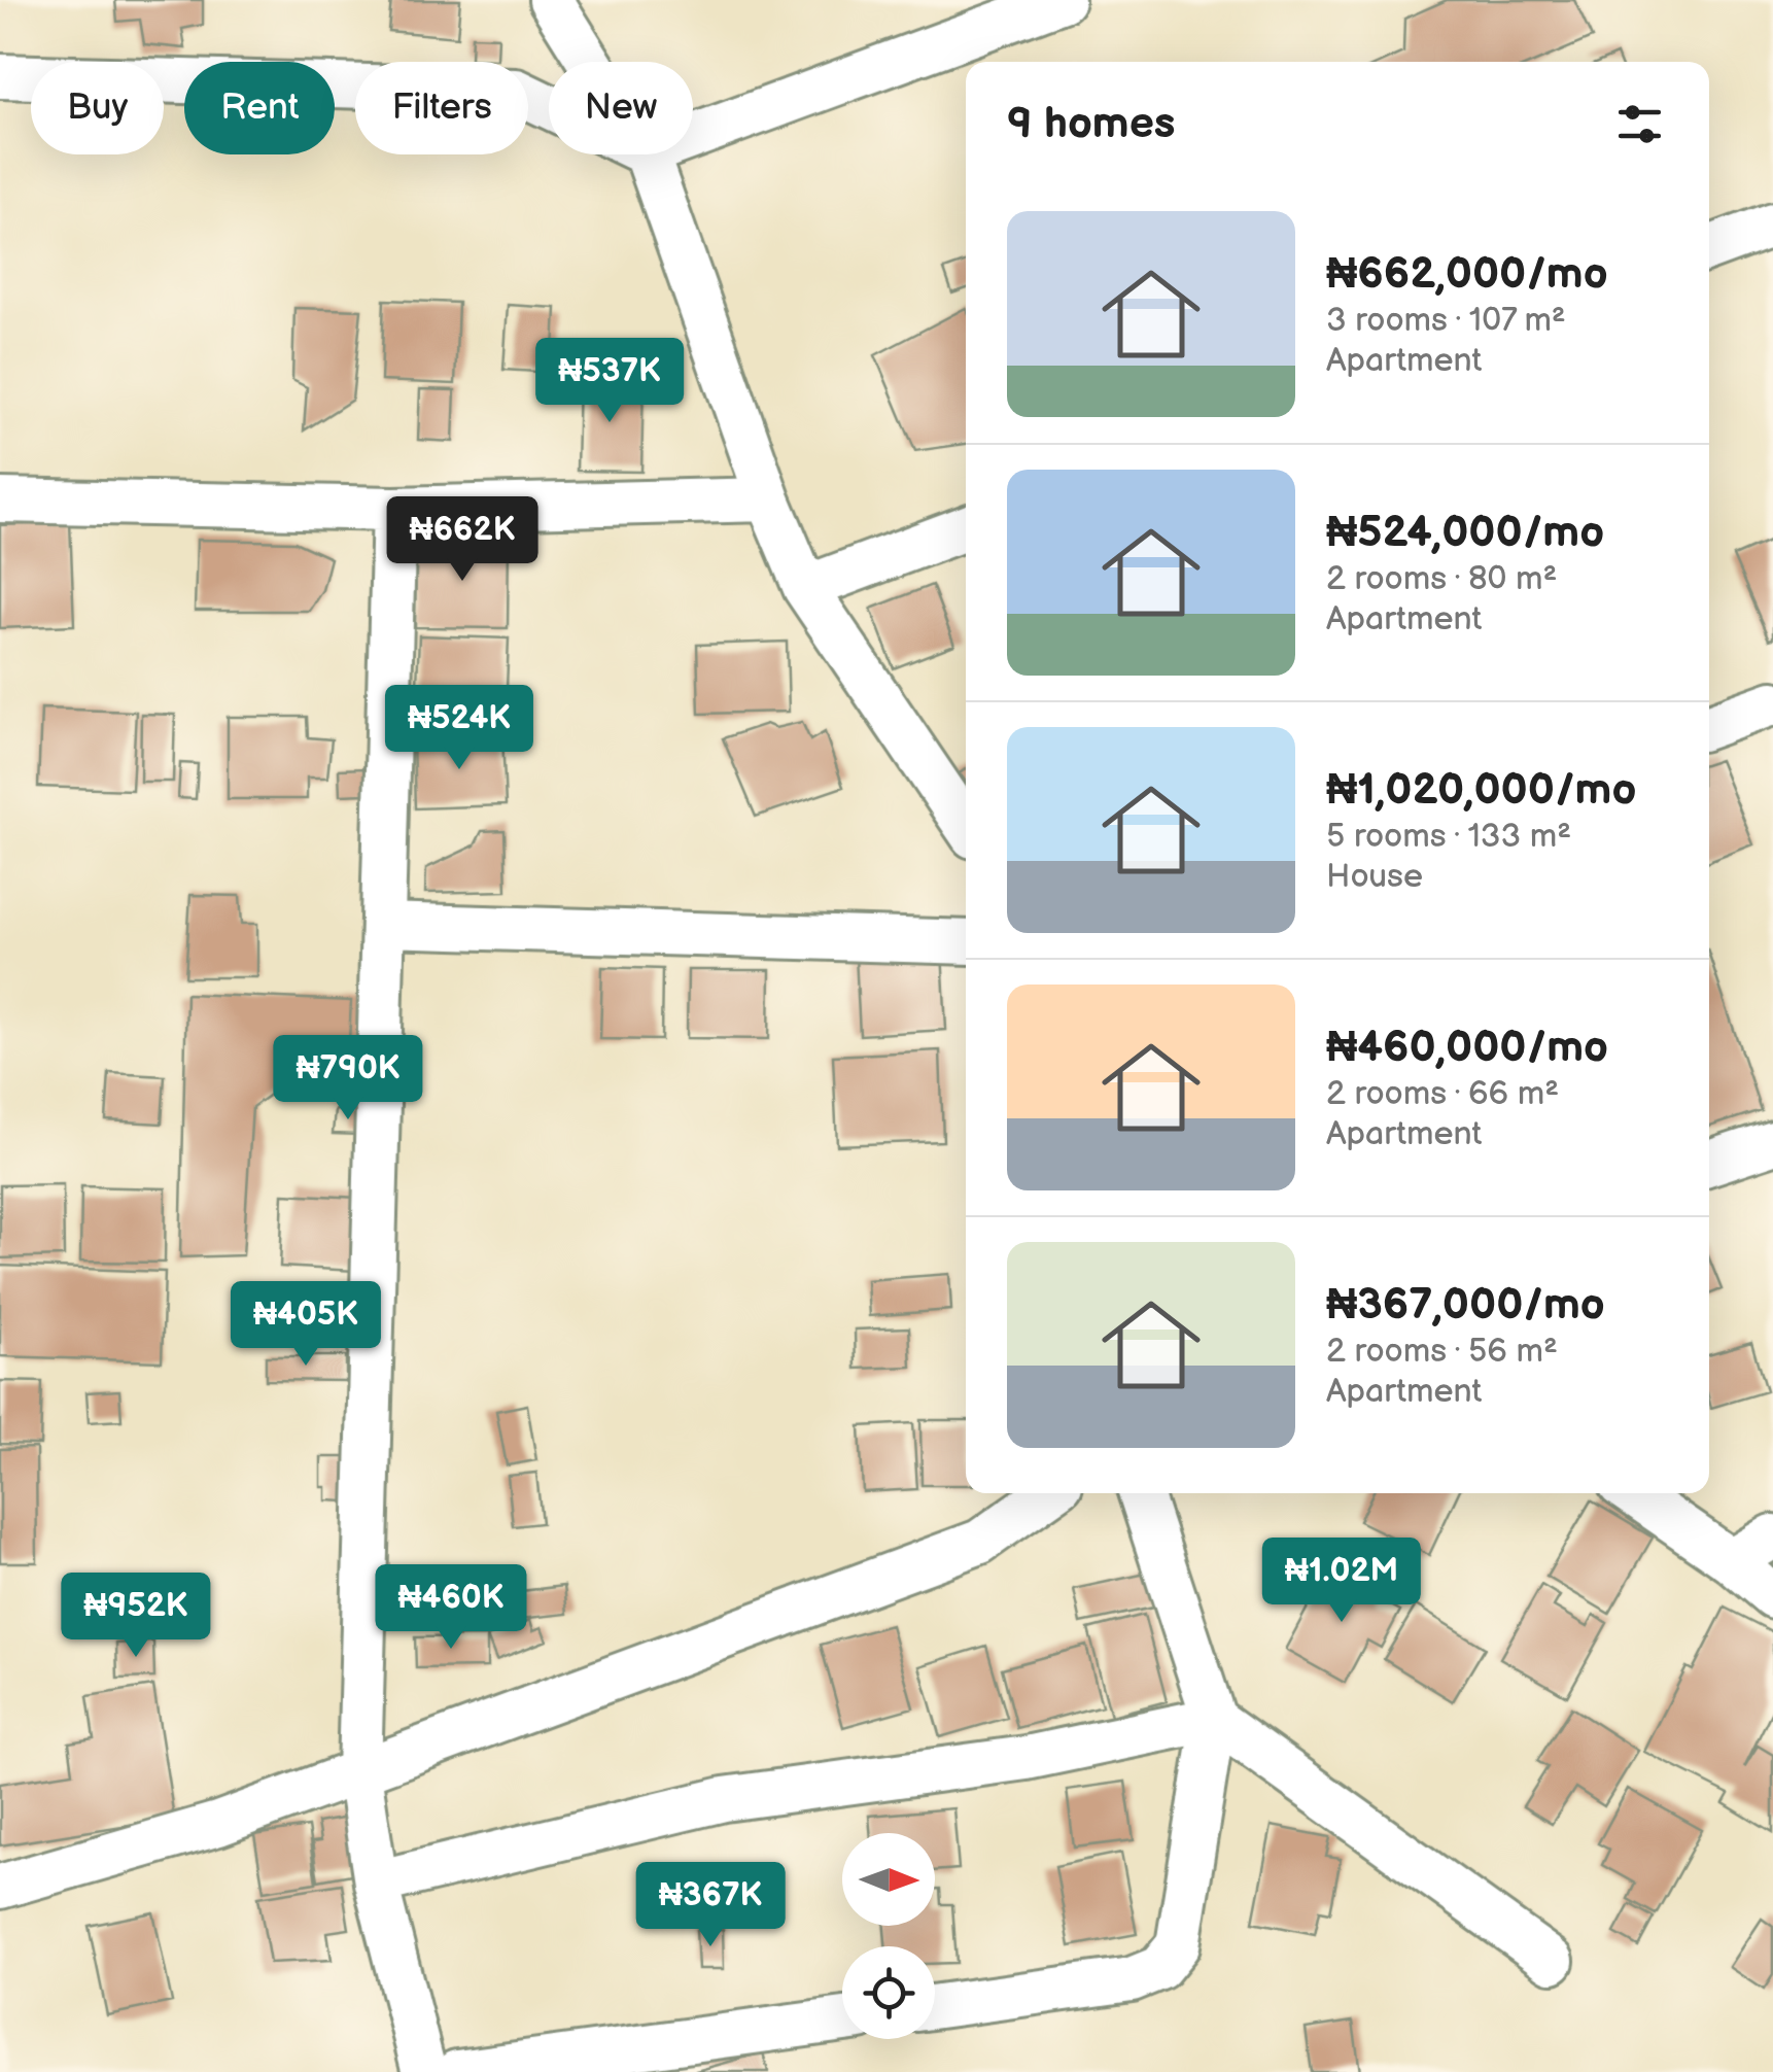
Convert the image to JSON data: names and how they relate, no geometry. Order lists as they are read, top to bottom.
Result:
{
  "north": "right",
  "page": {
    "chip": [
      "Buy",
      "Rent",
      "Filters",
      "New"
    ],
    "heading": "9 homes",
    "list": [
      {
        "name": "₦662,000/mo",
        "note": "3 rooms · 107 m² · Apartment"
      },
      {
        "name": "₦524,000/mo",
        "note": "2 rooms · 80 m² · Apartment"
      },
      {
        "name": "₦1,020,000/mo",
        "note": "5 rooms · 133 m² · House"
      },
      {
        "name": "₦460,000/mo",
        "note": "2 rooms · 66 m² · Apartment"
      },
      {
        "name": "₦367,000/mo",
        "note": "2 rooms · 56 m² · Apartment"
      }
    ],
    "price": [
      "₦537K",
      "₦662K",
      "₦524K",
      "₦790K",
      "₦405K",
      "₦1.02M",
      "₦460K",
      "₦952K",
      "₦367K"
    ]
  }
}
